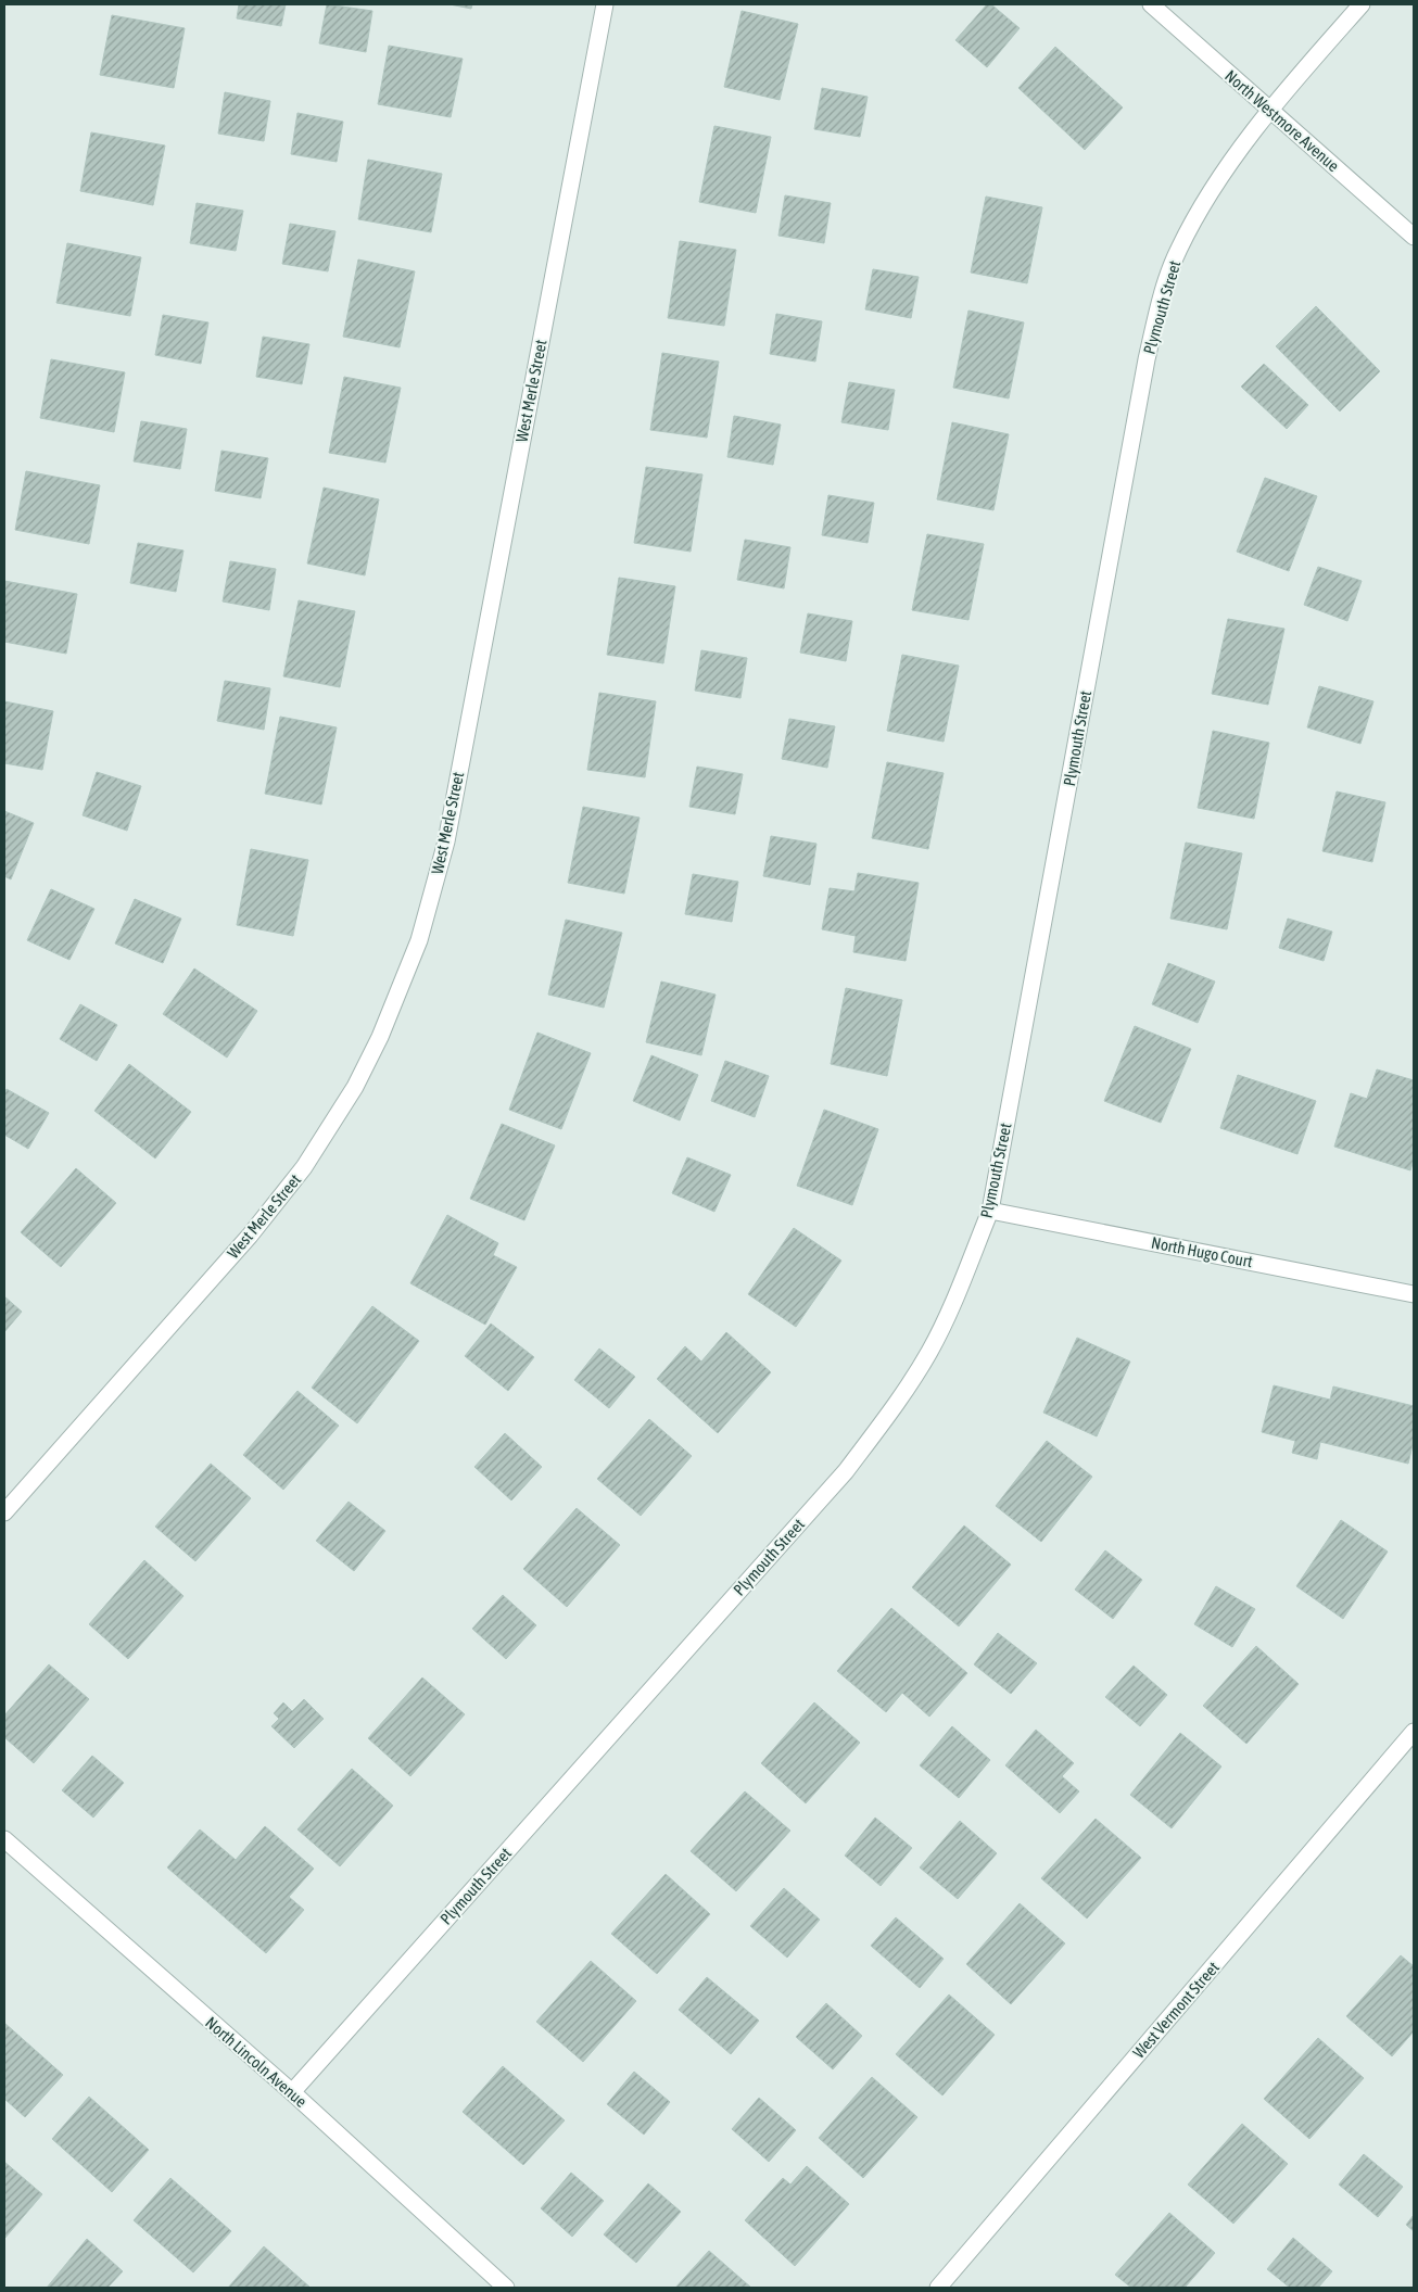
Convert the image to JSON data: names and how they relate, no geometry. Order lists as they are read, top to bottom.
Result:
{
  "streets": {
    "street": [
      "North Westmore Avenue",
      "Plymouth Street",
      "West Merle Street",
      "North Hugo Court",
      "West Vermont Street",
      "North Lincoln Avenue"
    ]
  },
  "crossings": [
    ["North Westmore Avenue", "Plymouth Street"],
    ["Plymouth Street", "North Hugo Court"],
    ["Plymouth Street", "North Lincoln Avenue"]
  ]
}
